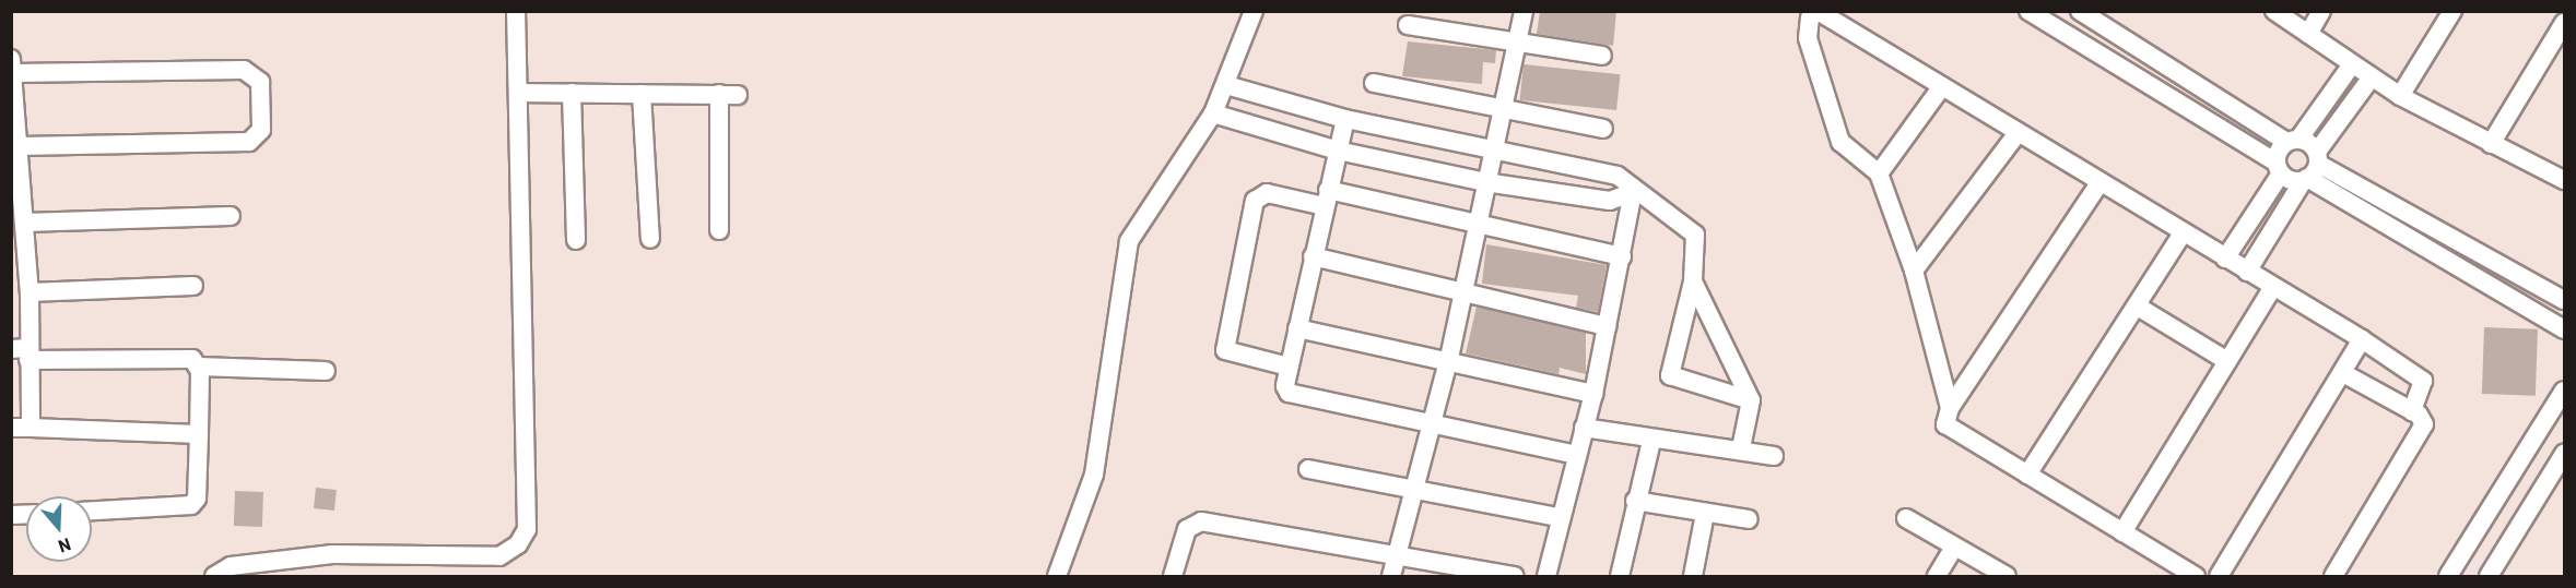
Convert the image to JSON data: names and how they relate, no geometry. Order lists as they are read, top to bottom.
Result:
{
  "north": "bottom"
}
